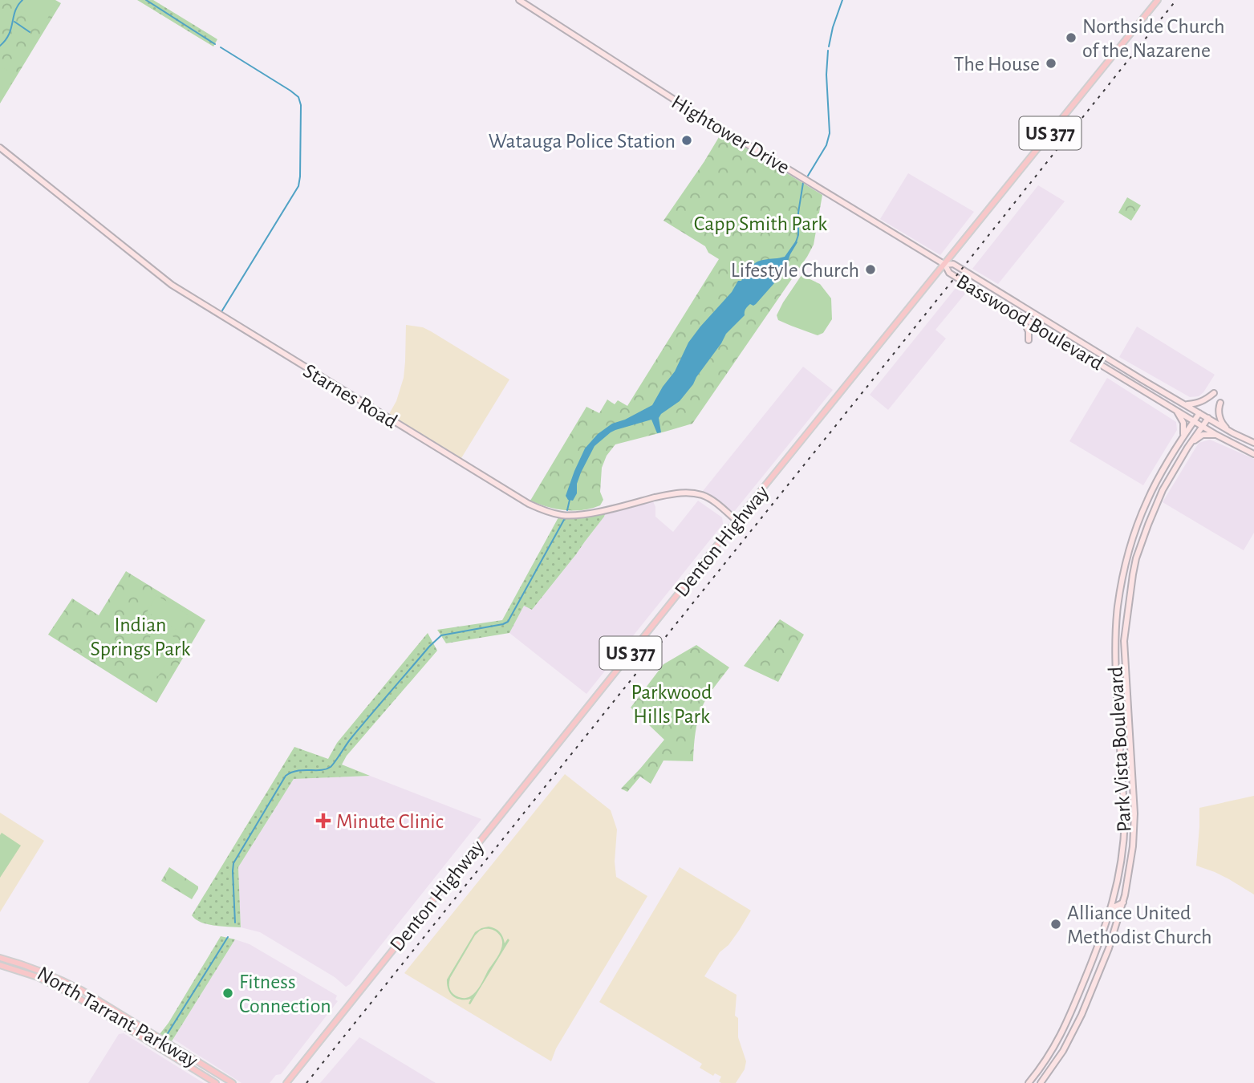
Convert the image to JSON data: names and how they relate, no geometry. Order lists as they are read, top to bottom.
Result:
{
  "streets": {
    "main road": [
      "US 377",
      "Hightower Drive",
      "Basswood Boulevard",
      "Starnes Road",
      "Denton Highway",
      "Park Vista Boulevard",
      "North Tarrant Parkway"
    ]
  },
  "crossings": [
    ["Hightower Drive", "Basswood Boulevard"],
    ["Hightower Drive", "Denton Highway"],
    ["Basswood Boulevard", "Denton Highway"],
    ["Basswood Boulevard", "Park Vista Boulevard"],
    ["Starnes Road", "Denton Highway"]
  ],
  "parks": ["Capp Smith Park", "Indian Springs Park", "Parkwood Hills Park"],
  "places": {
    "other": [
      "Northside Church of the Nazarene",
      "The House",
      "Watauga Police Station",
      "Lifestyle Church",
      "Alliance United Methodist Church",
      "Fitness Connection"
    ],
    "health": ["Minute Clinic"]
  }
}
